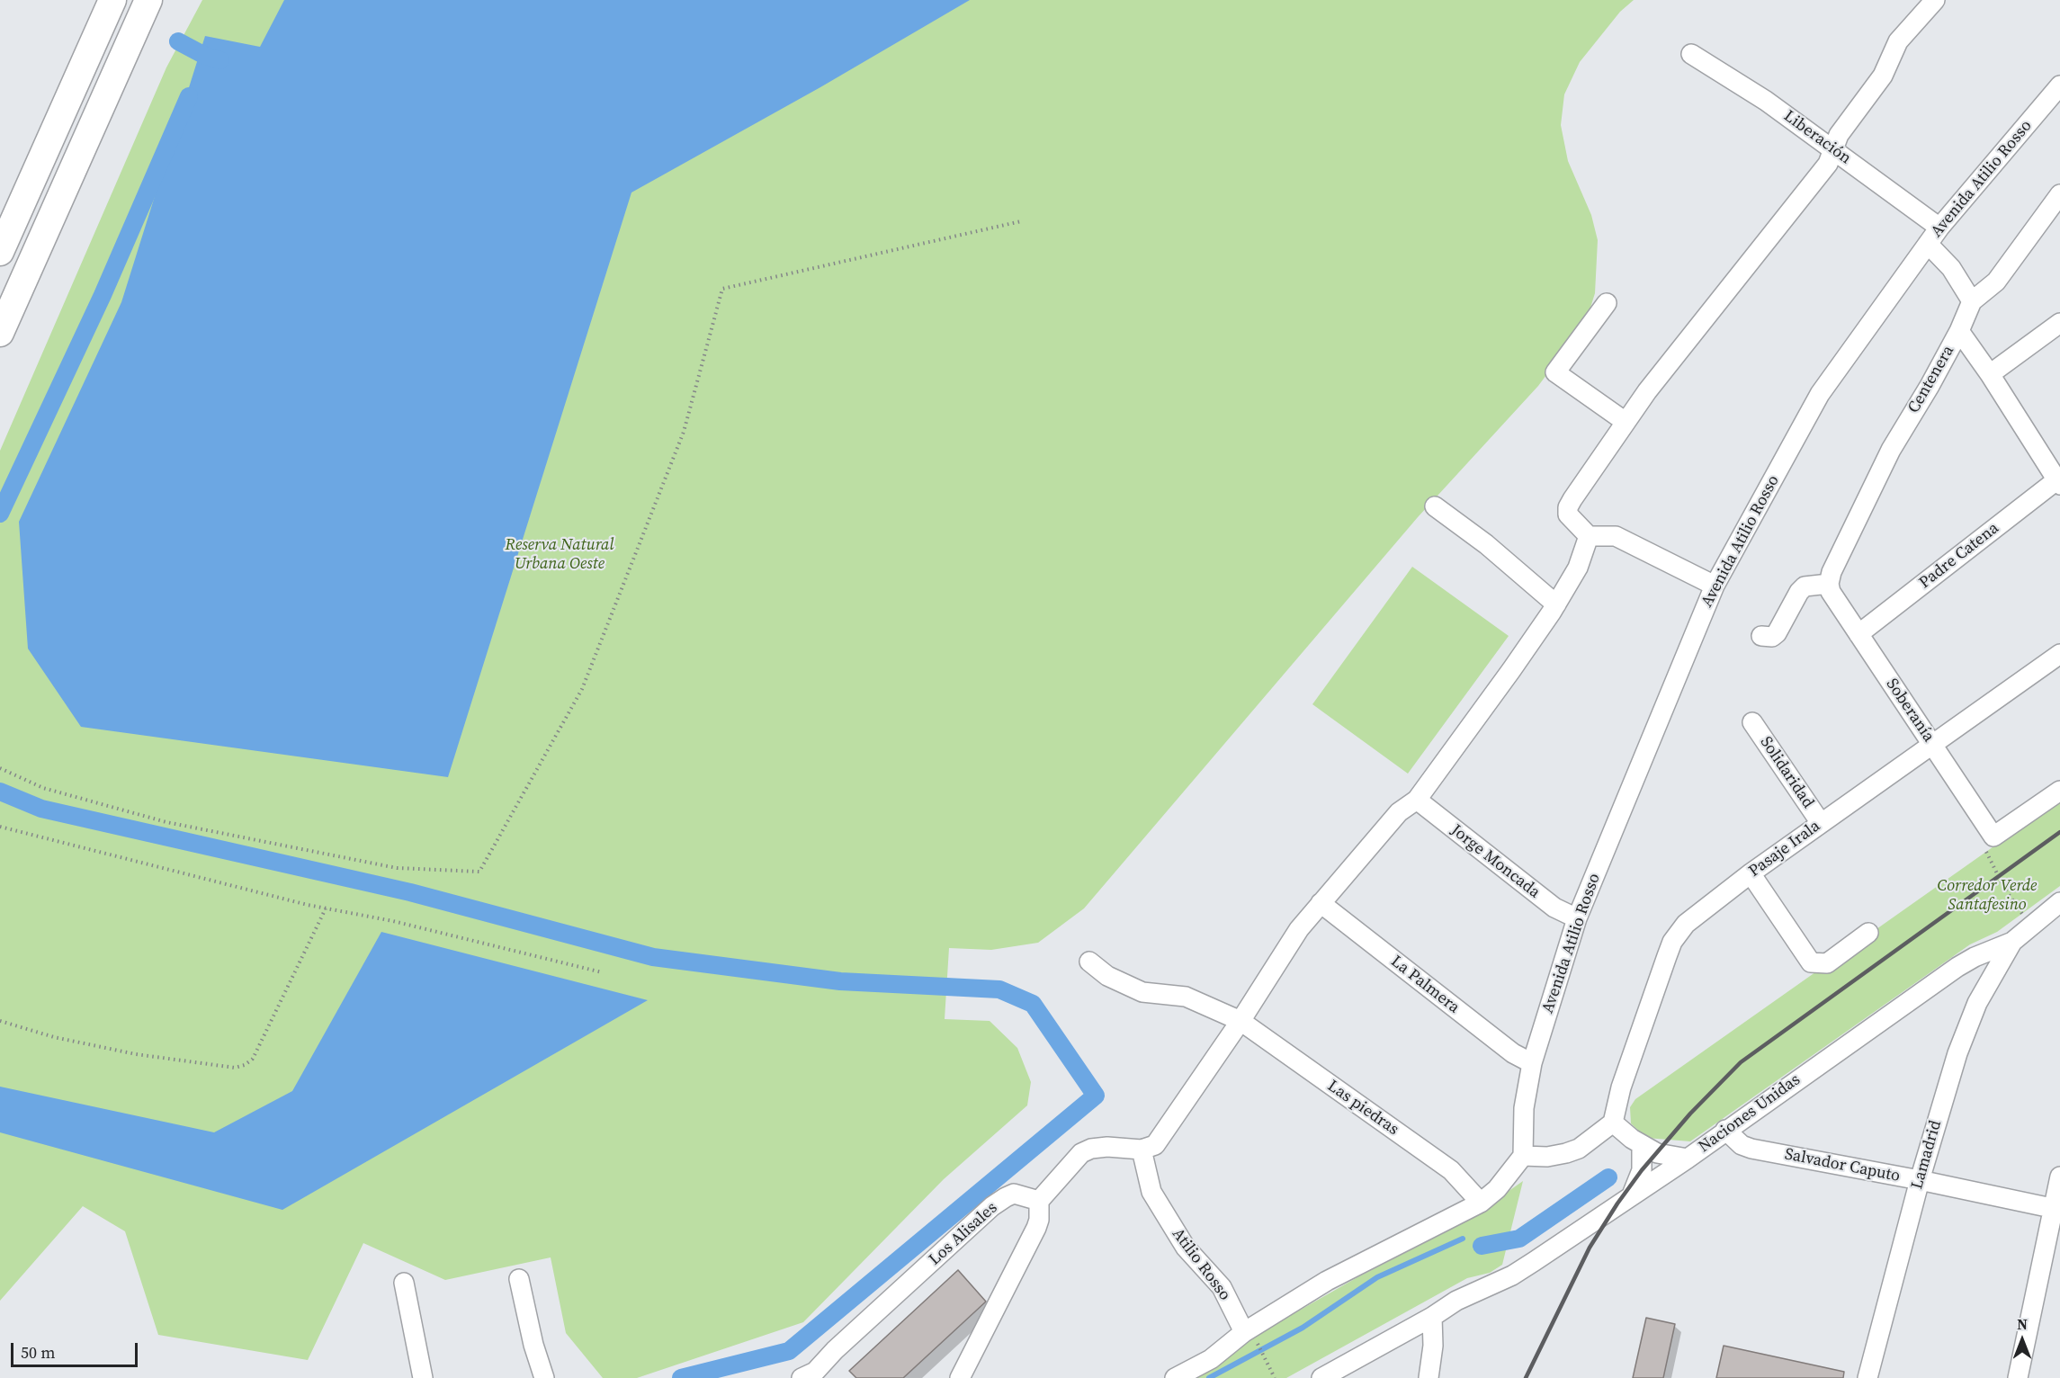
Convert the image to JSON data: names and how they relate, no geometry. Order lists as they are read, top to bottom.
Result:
{
  "streets": {
    "street": [
      "Liberación",
      "Avenida Atilio Rosso",
      "Centenera",
      "Padre Catena",
      "Soberanía",
      "Solidaridad",
      "Pasaje Irala",
      "Jorge Moncada",
      "La Palmera",
      "Las piedras",
      "Naciones Unidas",
      "Lamadrid",
      "Salvador Caputo",
      "Los Alisales",
      "Atilio Rosso"
    ]
  },
  "crossings": [
    ["Liberación", "Avenida Atilio Rosso"],
    ["Avenida Atilio Rosso", "Jorge Moncada"],
    ["Avenida Atilio Rosso", "La Palmera"],
    ["Centenera", "Soberanía"],
    ["Padre Catena", "Soberanía"],
    ["Soberanía", "Pasaje Irala"],
    ["Solidaridad", "Pasaje Irala"],
    ["Naciones Unidas", "Lamadrid"],
    ["Naciones Unidas", "Salvador Caputo"],
    ["Lamadrid", "Salvador Caputo"]
  ],
  "parks": ["Reserva Natural Urbana Oeste", "Corredor Verde Santafesino"],
  "scale_bar": "50 m",
  "north": "top"
}
